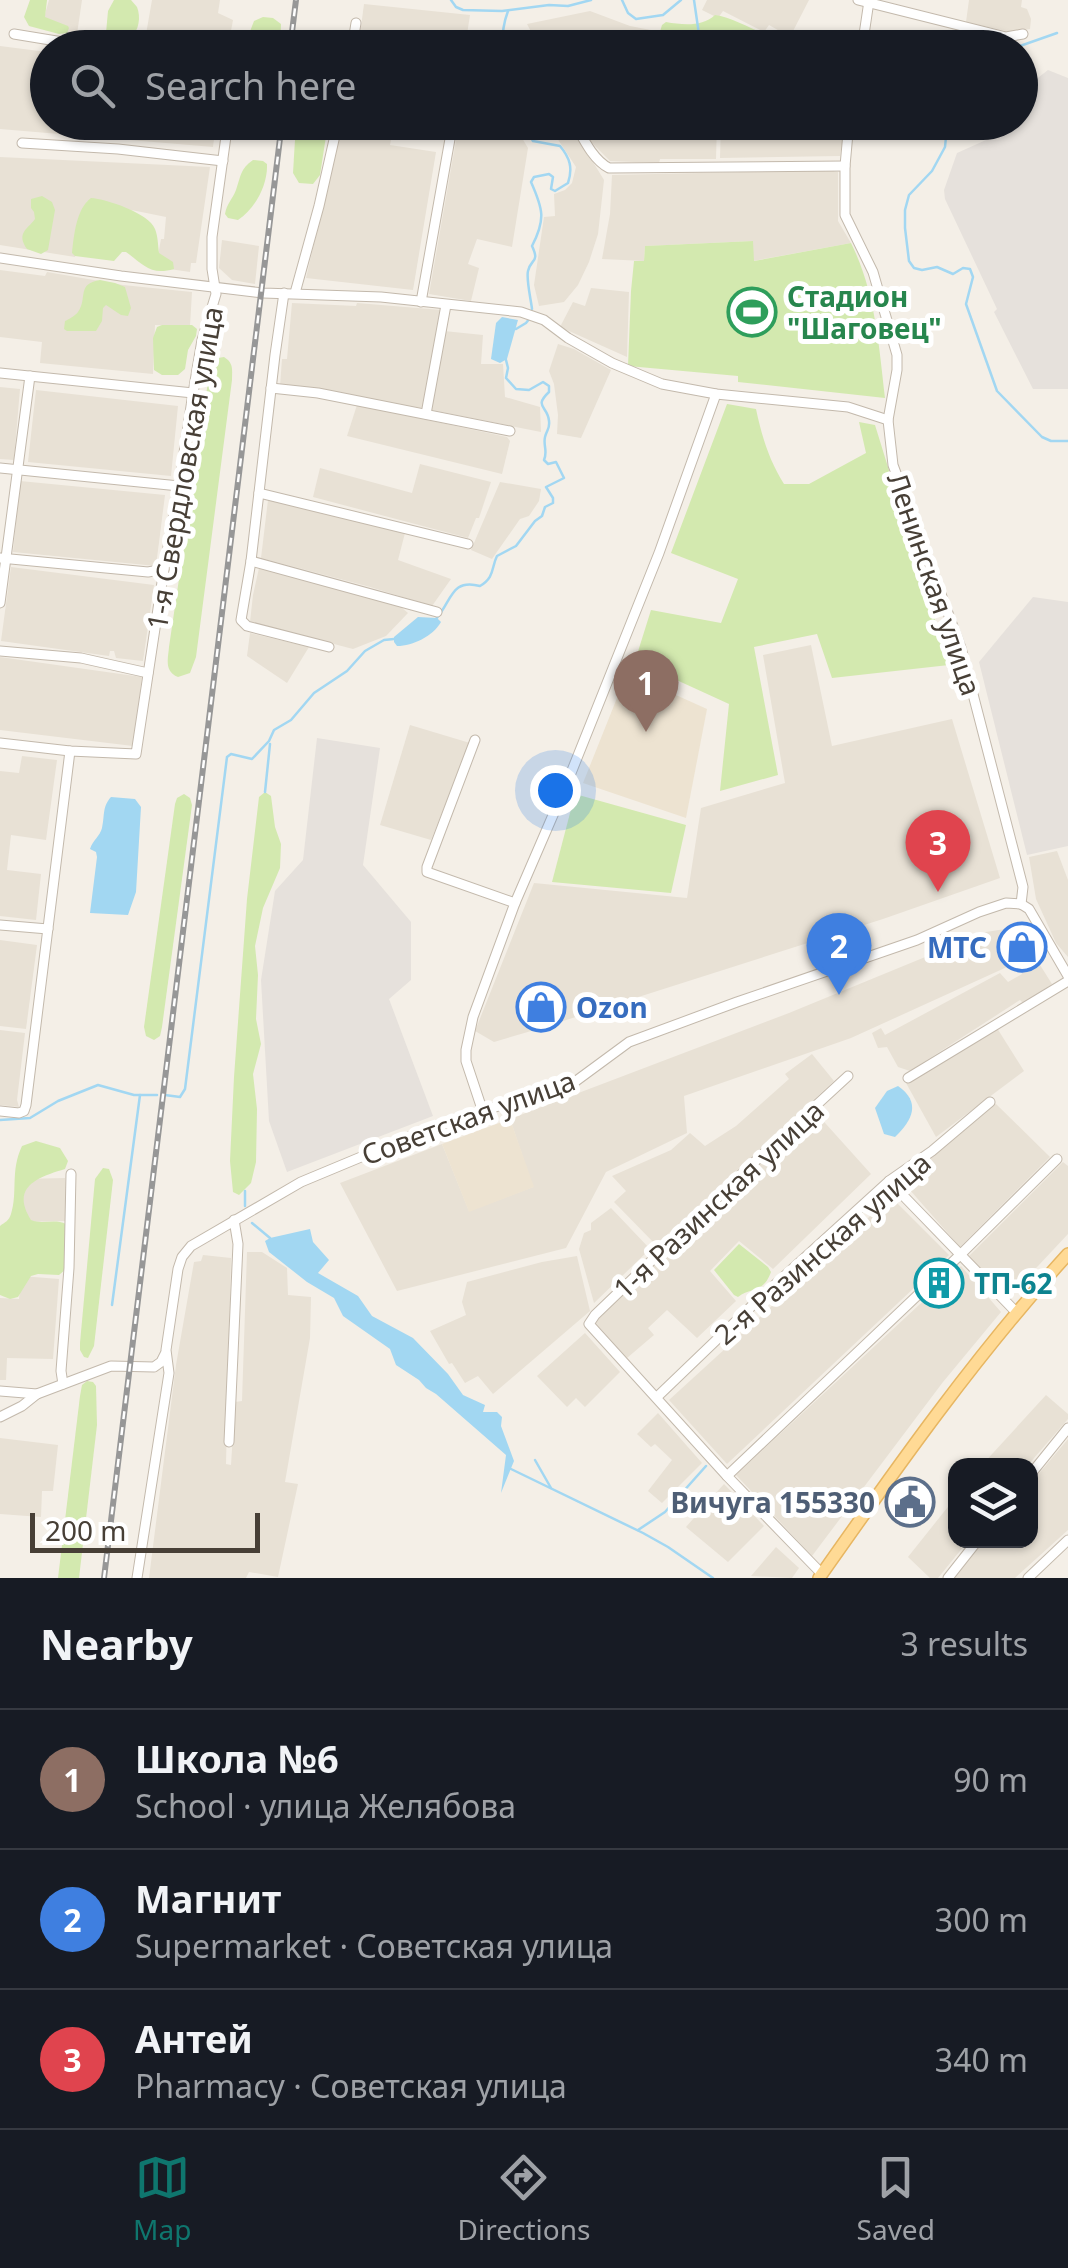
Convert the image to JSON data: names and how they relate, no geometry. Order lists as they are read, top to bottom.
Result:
{
  "streets": {
    "street": [
      "1-я Свердловская улица",
      "Ленинская улица",
      "Советская улица",
      "1-я Разинская улица",
      "2-я Разинская улица"
    ]
  },
  "crossings": [
    ["Ленинская улица", "Советская улица"],
    ["1-я Разинская улица", "2-я Разинская улица"]
  ],
  "places": {
    "sports": ["Стадион \"Шаговец\""],
    "shop": ["МТС", "Ozon"],
    "building": ["ТП-62"],
    "public building": ["Вичуга 155330"]
  },
  "scale_bar": "200 m",
  "page": {
    "search": "Search here",
    "pins": ["1", "3", "2"],
    "scale": "200 m",
    "heading": ["Nearby", "3 results"],
    "list": [
      {
        "mark": "1",
        "name": "Школа №6",
        "note": "School · улица Желябова",
        "value": "90 m"
      },
      {
        "mark": "2",
        "name": "Магнит",
        "note": "Supermarket · Советская улица",
        "value": "300 m"
      },
      {
        "mark": "3",
        "name": "Антей",
        "note": "Pharmacy · Советская улица",
        "value": "340 m"
      }
    ],
    "nav": ["Map", "Directions", "Saved"]
  }
}
